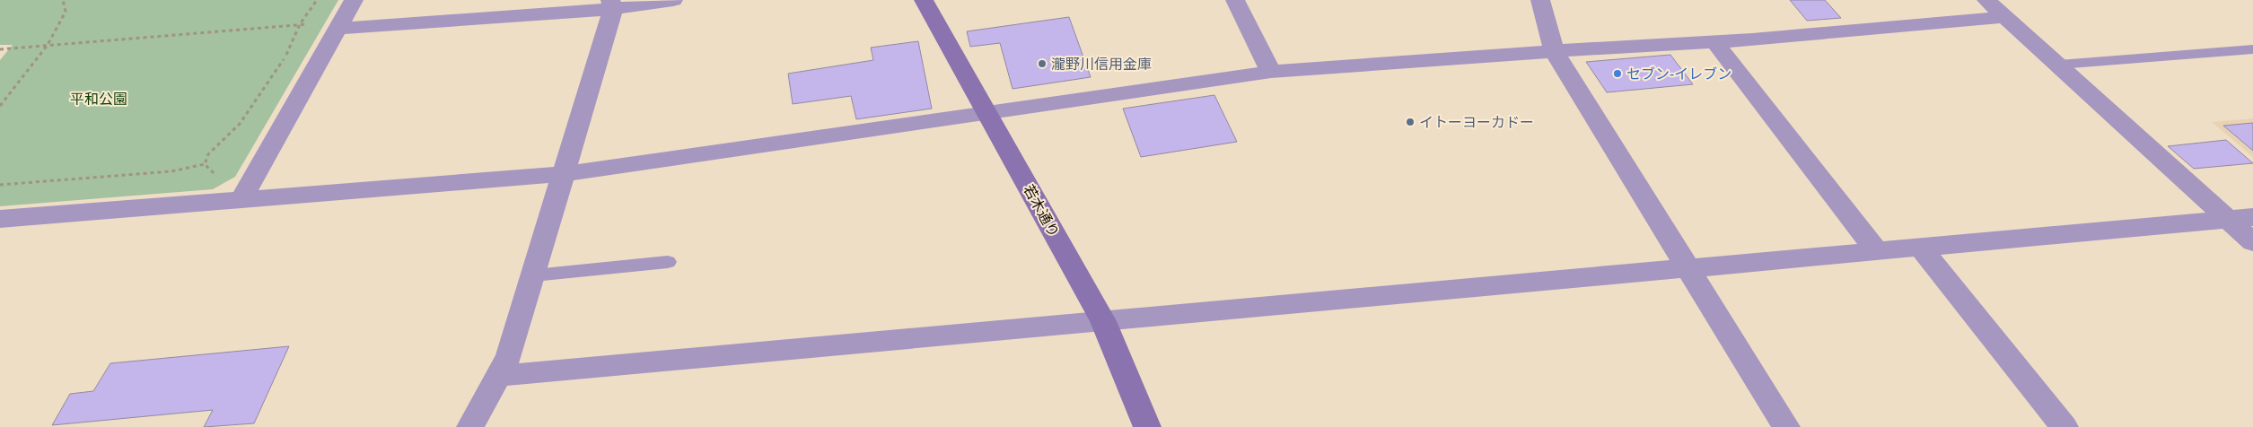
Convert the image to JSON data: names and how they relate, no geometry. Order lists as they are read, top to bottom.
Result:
{
  "streets": {
    "street": ["若木通り"]
  },
  "parks": ["平和公園"],
  "places": ["瀧野川信用金庫", "セブン-イレブン", "イトーヨーカドー"]
}
